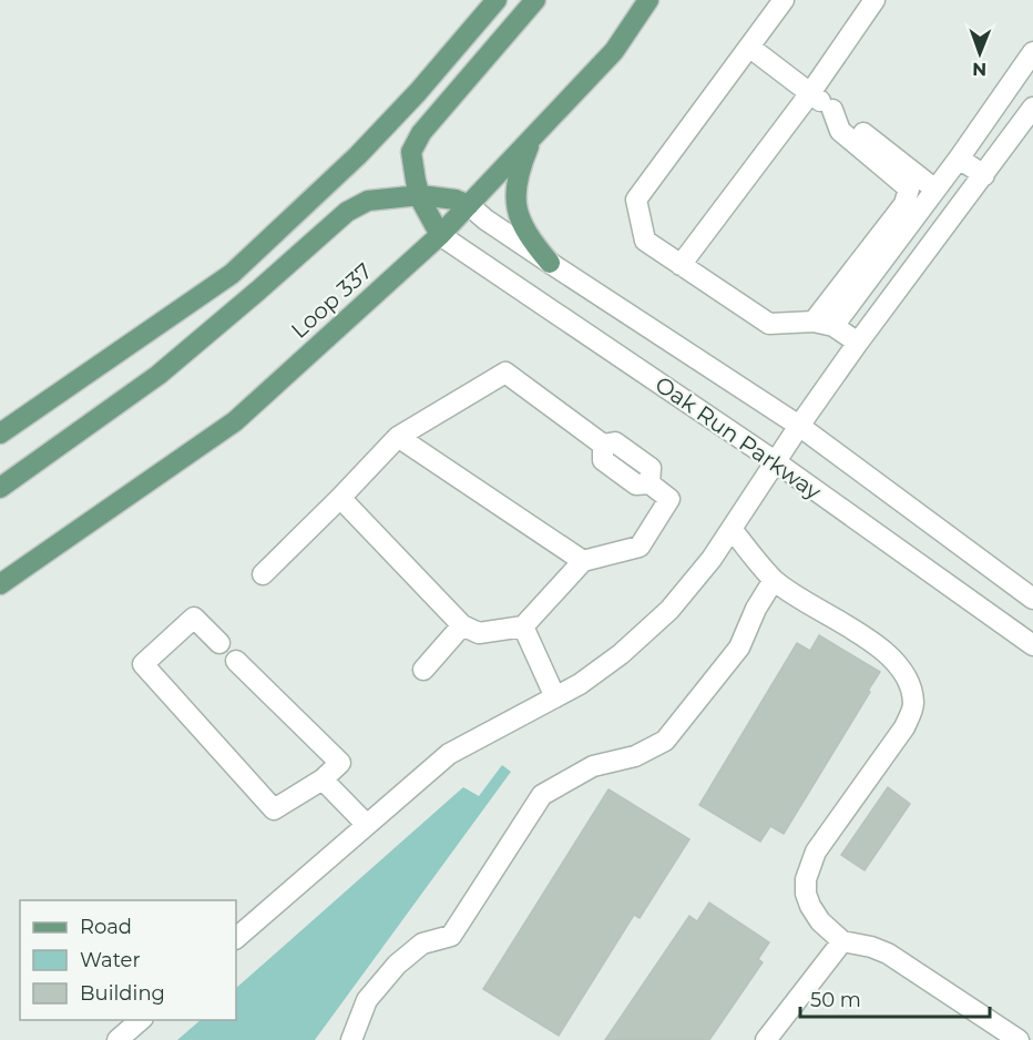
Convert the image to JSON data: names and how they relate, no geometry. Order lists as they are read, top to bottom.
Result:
{
  "streets": {
    "main road": ["Loop 337"],
    "street": ["Oak Run Parkway"]
  },
  "crossings": [
    ["Loop 337", "Oak Run Parkway"]
  ],
  "legend": ["Road", "Water", "Building"],
  "scale_bar": "50 m",
  "north": "bottom"
}
